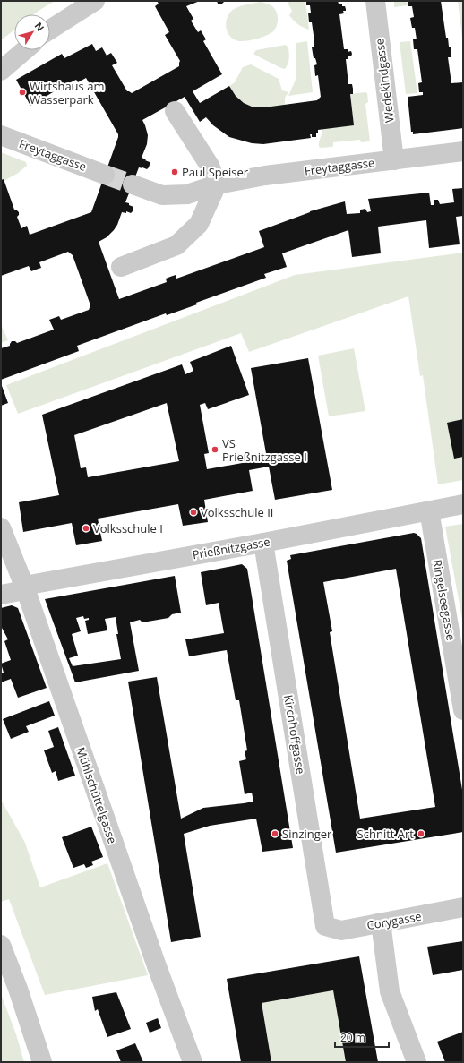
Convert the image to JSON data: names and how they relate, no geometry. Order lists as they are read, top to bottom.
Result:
{
  "streets": {
    "street": [
      "Wedekindgasse",
      "Freytaggasse",
      "Prießnitzgasse",
      "Ringelseegasse",
      "Kirchhoffgasse",
      "Mühlschüttelgasse",
      "Corygasse"
    ]
  },
  "crossings": [
    ["Wedekindgasse", "Freytaggasse"],
    ["Prießnitzgasse", "Ringelseegasse"],
    ["Prießnitzgasse", "Kirchhoffgasse"],
    ["Prießnitzgasse", "Mühlschüttelgasse"],
    ["Kirchhoffgasse", "Corygasse"]
  ],
  "places": [
    "Wirtshaus am Wasserpark",
    "Paul Speiser",
    "VS Prießnitzgasse I",
    "Volksschule II",
    "Volksschule I",
    "Sinzinger",
    "Schnitt Art"
  ],
  "scale_bar": "20 m",
  "north": "top right"
}
